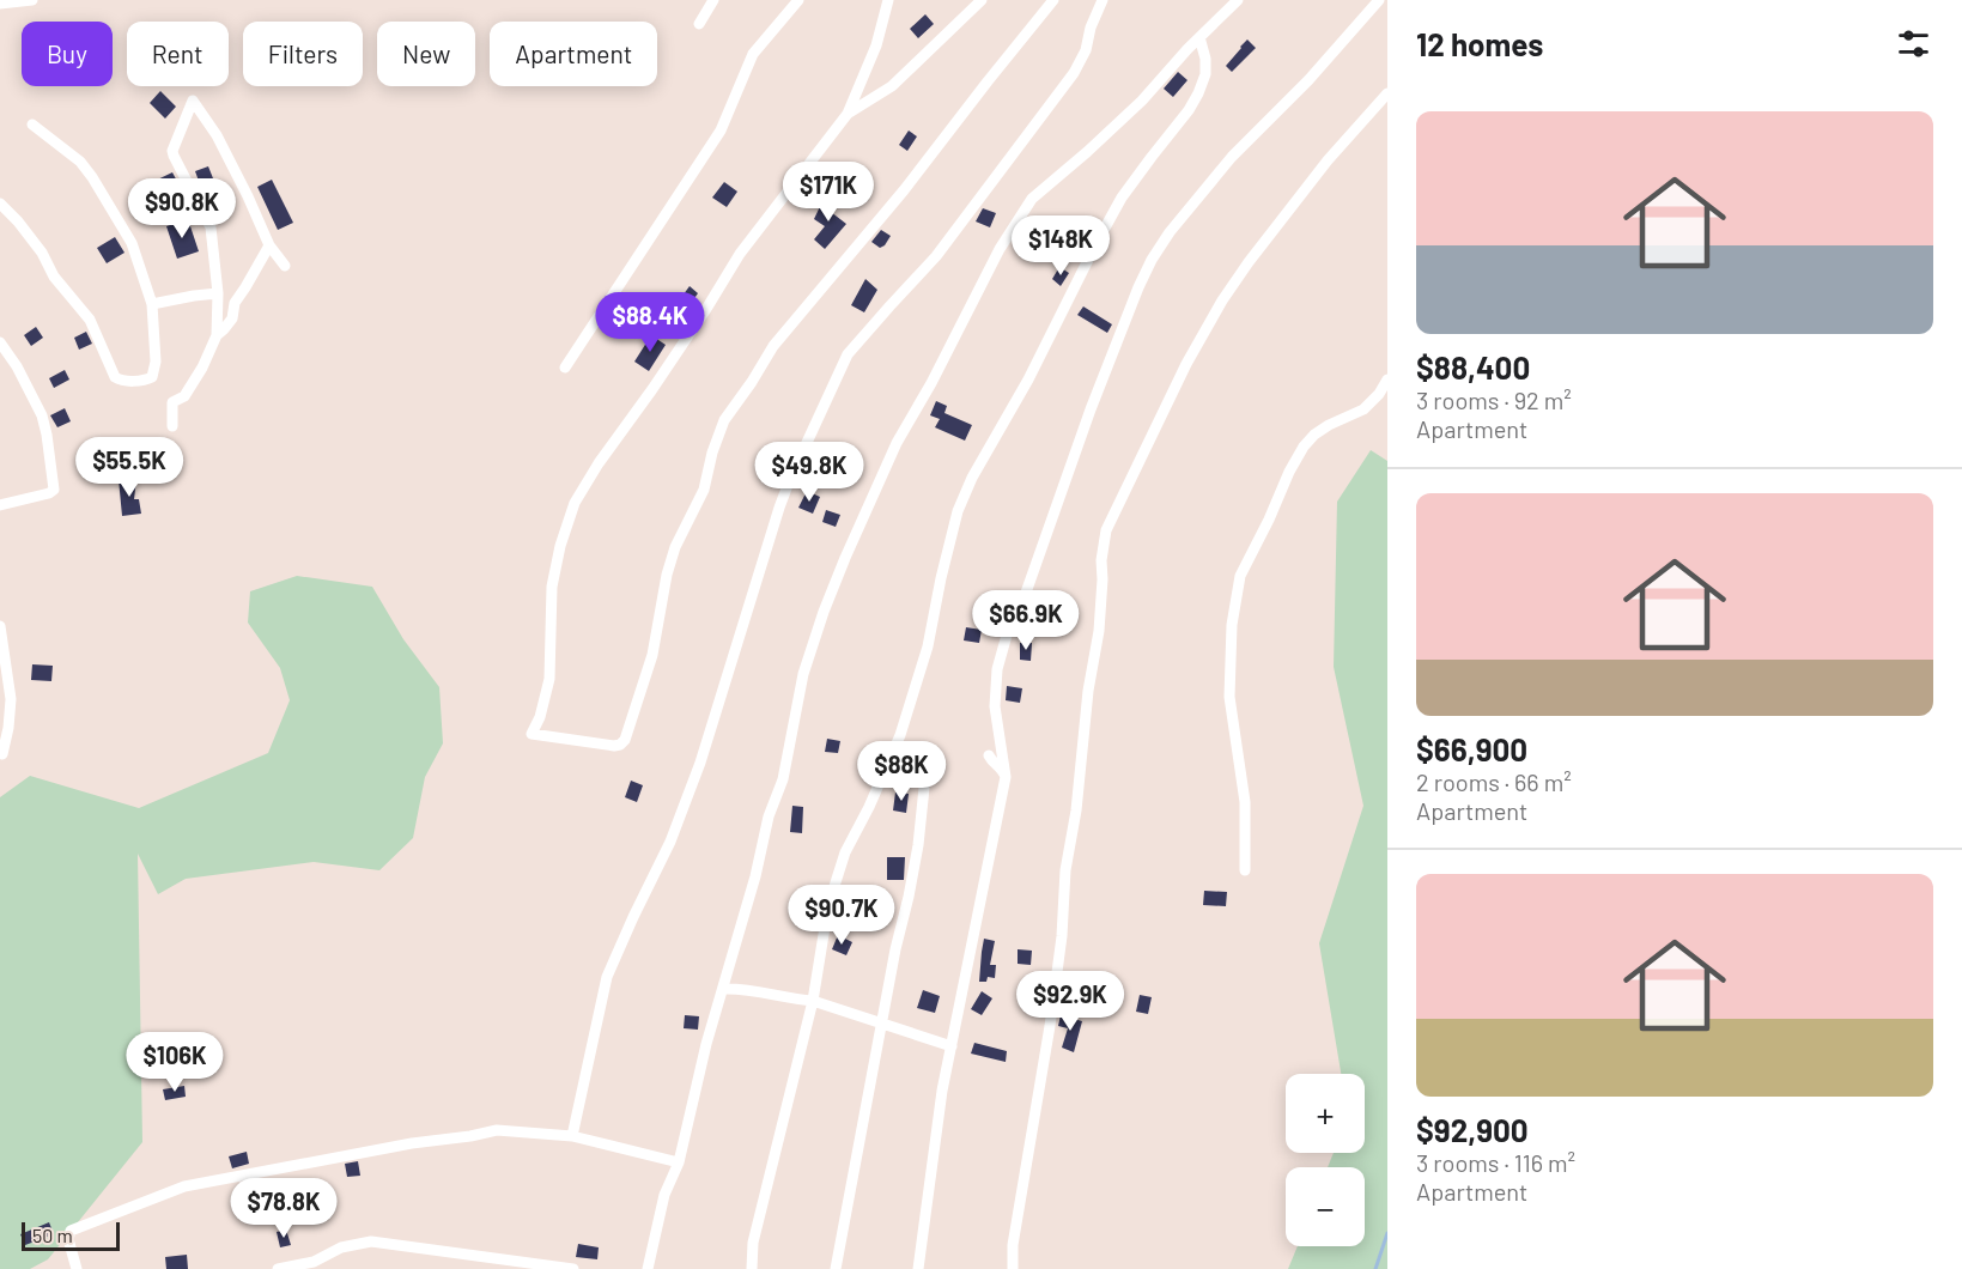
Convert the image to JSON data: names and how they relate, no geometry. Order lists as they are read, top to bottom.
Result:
{
  "scale_bar": "50 m",
  "page": {
    "heading": "12 homes",
    "chip": [
      "Buy",
      "Rent",
      "Filters",
      "New",
      "Apartment"
    ],
    "list": [
      {
        "name": "$88,400",
        "note": "3 rooms · 92 m² · Apartment"
      },
      {
        "name": "$66,900",
        "note": "2 rooms · 66 m² · Apartment"
      },
      {
        "name": "$92,900",
        "note": "3 rooms · 116 m² · Apartment"
      }
    ],
    "price": [
      "$171K",
      "$90.8K",
      "$148K",
      "$88.4K",
      "$55.5K",
      "$49.8K",
      "$66.9K",
      "$88K",
      "$90.7K",
      "$92.9K",
      "$106K",
      "$78.8K"
    ],
    "map_buttons": ["+", "−"],
    "scale": "50 m"
  }
}
